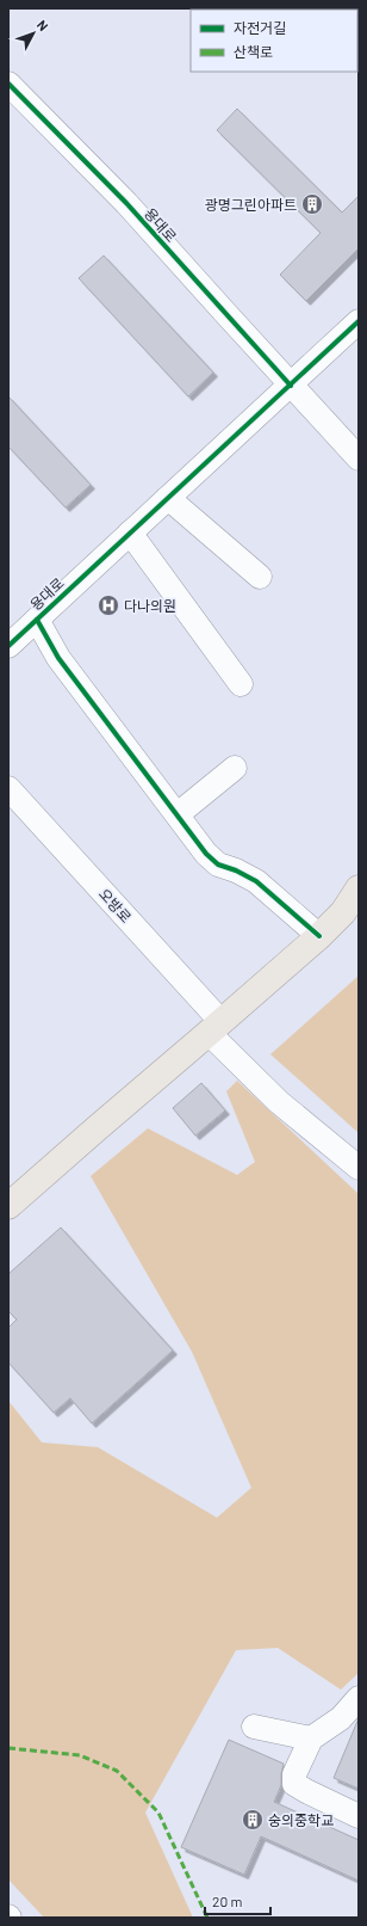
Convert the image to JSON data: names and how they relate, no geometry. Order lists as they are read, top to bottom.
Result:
{
  "streets": {
    "street": ["용대로", "오방로"]
  },
  "places": {
    "building": ["광명그린아파트", "숭의중학교"],
    "hospital": ["다나의원"]
  },
  "legend": ["자전거길", "산책로"],
  "scale_bar": "20 m",
  "north": "top right"
}
